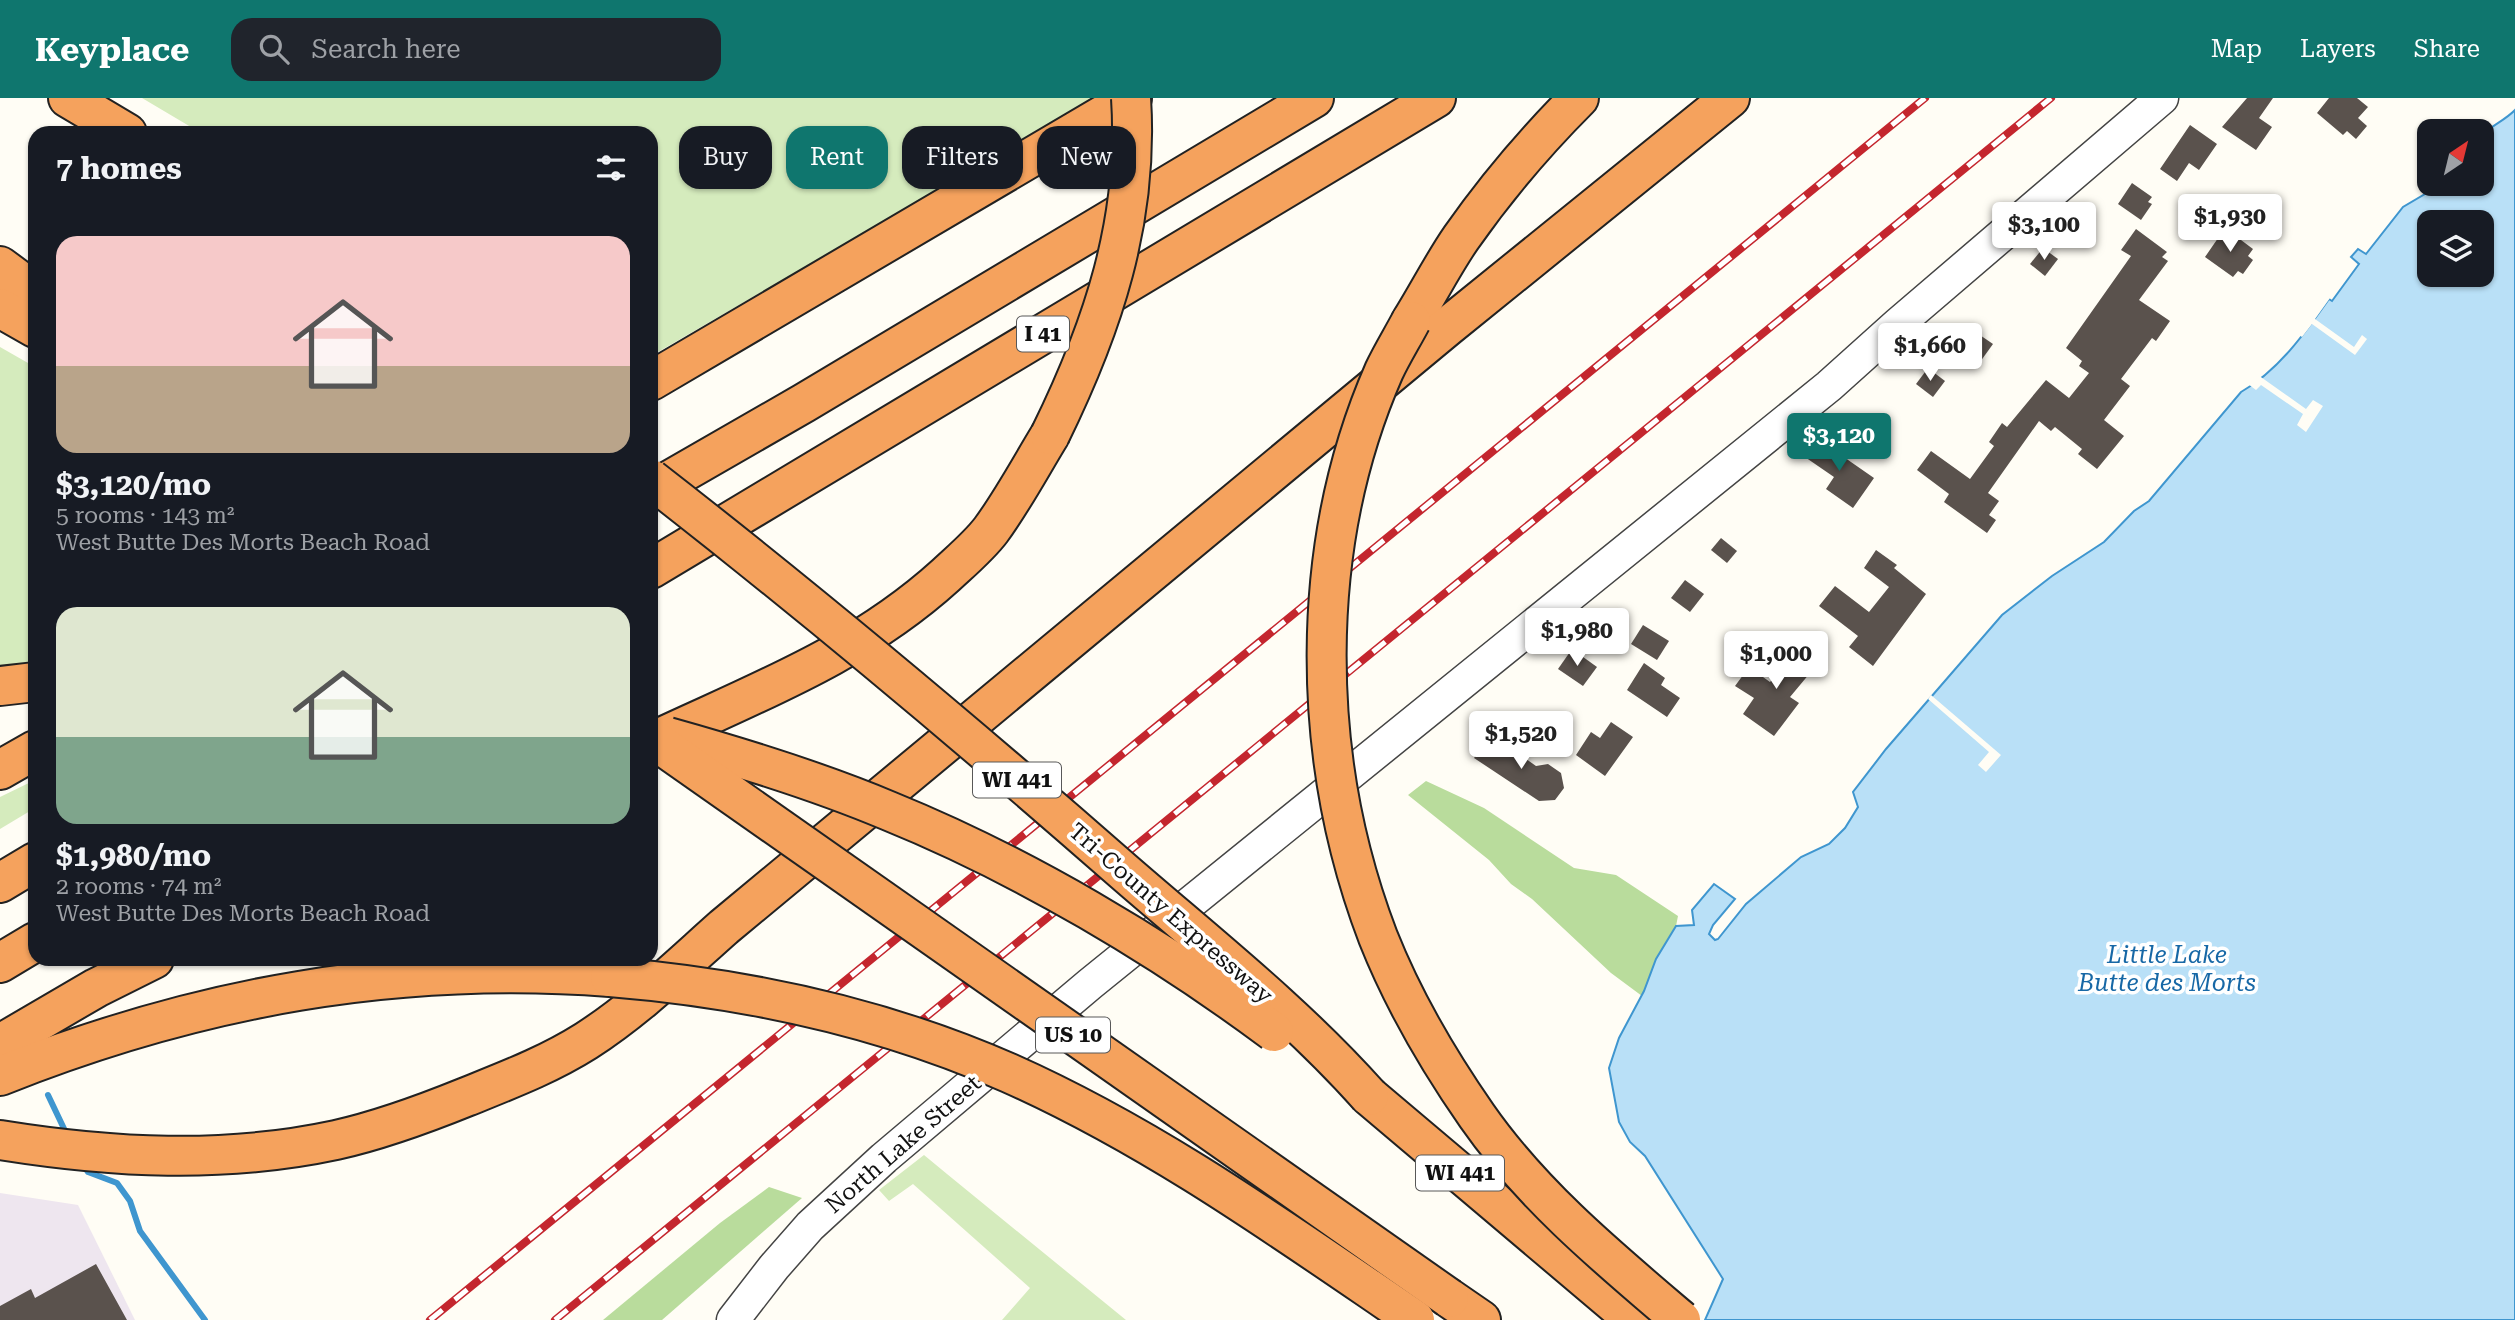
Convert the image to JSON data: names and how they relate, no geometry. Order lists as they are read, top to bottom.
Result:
{
  "streets": {
    "highway": [
      "I 41",
      "WI 441",
      "Tri-County Expressway",
      "US 10"
    ],
    "street": ["North Lake Street"]
  },
  "water": ["Little Lake Butte des Morts"],
  "north": "top right",
  "page": {
    "header": "Keyplace",
    "search": "Search here",
    "nav": ["Map", "Layers", "Share"],
    "chip": [
      "Buy",
      "Rent",
      "Filters",
      "New"
    ],
    "heading": "7 homes",
    "price": [
      "$1,930",
      "$3,100",
      "$1,660",
      "$3,120",
      "$1,980",
      "$1,000",
      "$1,520"
    ],
    "list": [
      {
        "name": "$3,120/mo",
        "note": "5 rooms · 143 m² · West Butte Des Morts Beach Road"
      },
      {
        "name": "$1,980/mo",
        "note": "2 rooms · 74 m² · West Butte Des Morts Beach Road"
      }
    ]
  }
}
